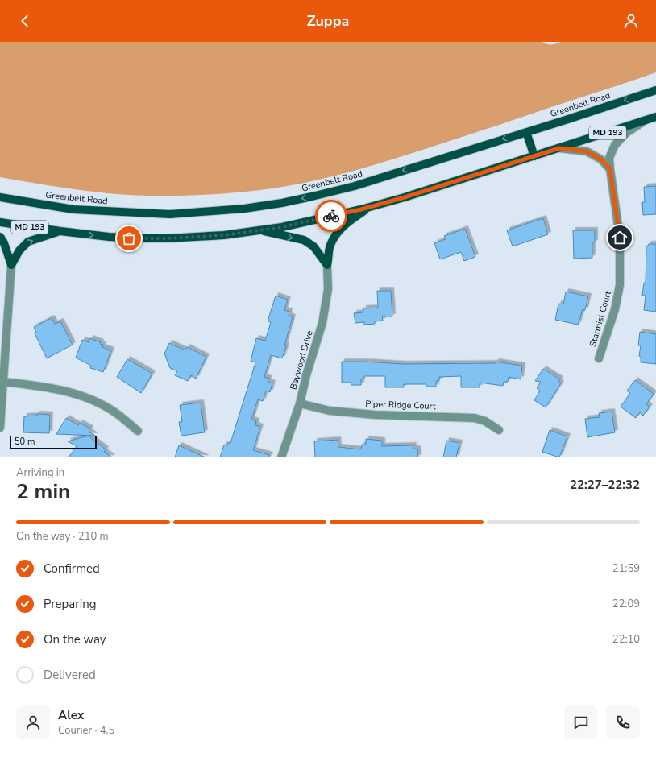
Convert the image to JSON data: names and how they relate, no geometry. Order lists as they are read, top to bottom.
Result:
{
  "streets": {
    "main road": ["Greenbelt Road", "MD 193"],
    "street": ["Starmist Court", "Baywood Drive", "Piper Ridge Court"]
  },
  "crossings": [
    ["MD 193", "Starmist Court"],
    ["Baywood Drive", "Piper Ridge Court"]
  ],
  "scale_bar": "50 m",
  "page": {
    "header": "Zuppa",
    "scale": "50 m",
    "heading": ["2 min", "Arriving in", "22:27–22:32"],
    "panel": ["Alex", "Courier · 4.5"],
    "bar": "On the way · 210 m",
    "list": [
      ["Confirmed", "21:59"],
      ["Preparing", "22:09"],
      ["On the way", "22:10"],
      "Delivered"
    ]
  }
}
